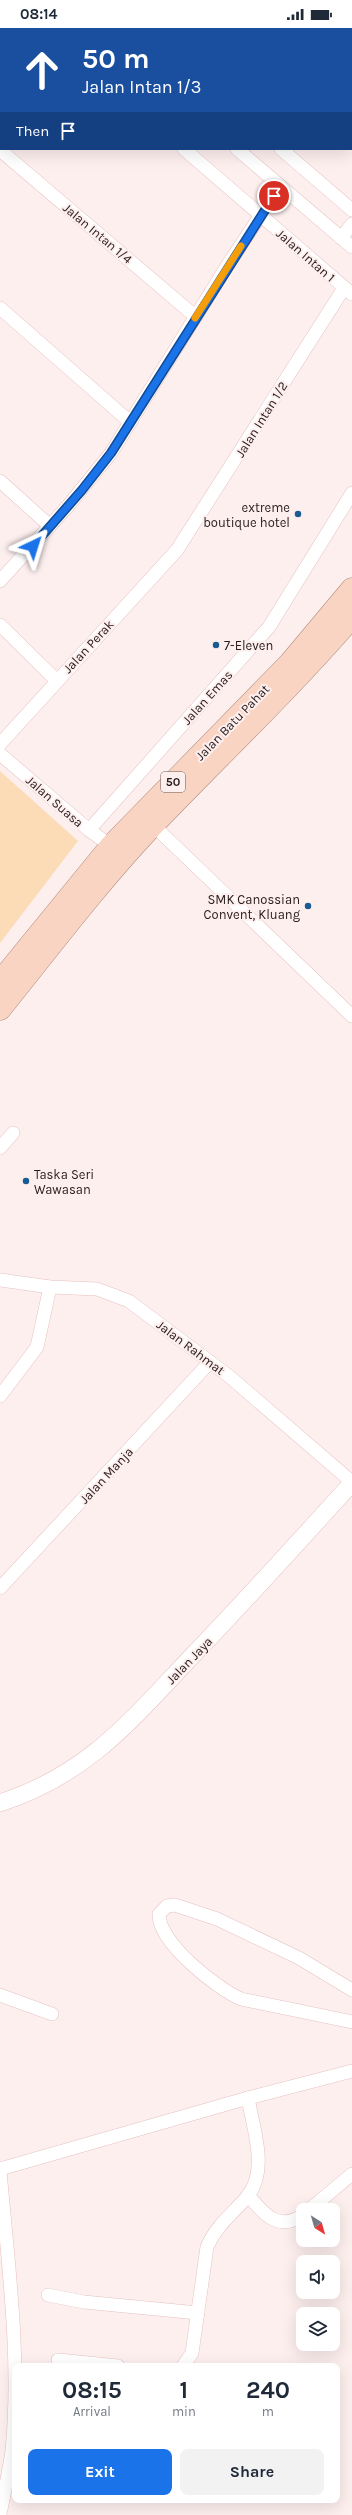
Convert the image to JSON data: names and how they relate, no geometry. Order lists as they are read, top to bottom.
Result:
{
  "streets": {
    "highway": ["Jalan Batu Pahat", "50"],
    "street": [
      "Jalan Intan 1/4",
      "Jalan Intan 1",
      "Jalan Intan 1/2",
      "Jalan Perak",
      "Jalan Emas",
      "Jalan Suasa",
      "Jalan Rahmat",
      "Jalan Manja",
      "Jalan Jaya"
    ]
  },
  "crossings": [
    ["Jalan Intan 1", "Jalan Intan 1/2"],
    ["Jalan Intan 1/2", "Jalan Perak"],
    ["Jalan Emas", "Jalan Suasa"],
    ["Jalan Batu Pahat", "Jalan Suasa"],
    ["Jalan Rahmat", "Jalan Manja"],
    ["Jalan Rahmat", "Jalan Jaya"]
  ],
  "places": [
    "extreme boutique hotel",
    "7-Eleven",
    "SMK Canossian Convent, Kluang",
    "Taska Seri Wawasan"
  ],
  "north": "bottom right",
  "page": {
    "status": "08:14",
    "turn": ["50 m", "Jalan Intan 1/3"],
    "then": "Then",
    "eta": [
      "08:15",
      "Arrival",
      "1",
      "min",
      "240",
      "m"
    ],
    "buttons": ["Exit", "Share"]
  }
}
